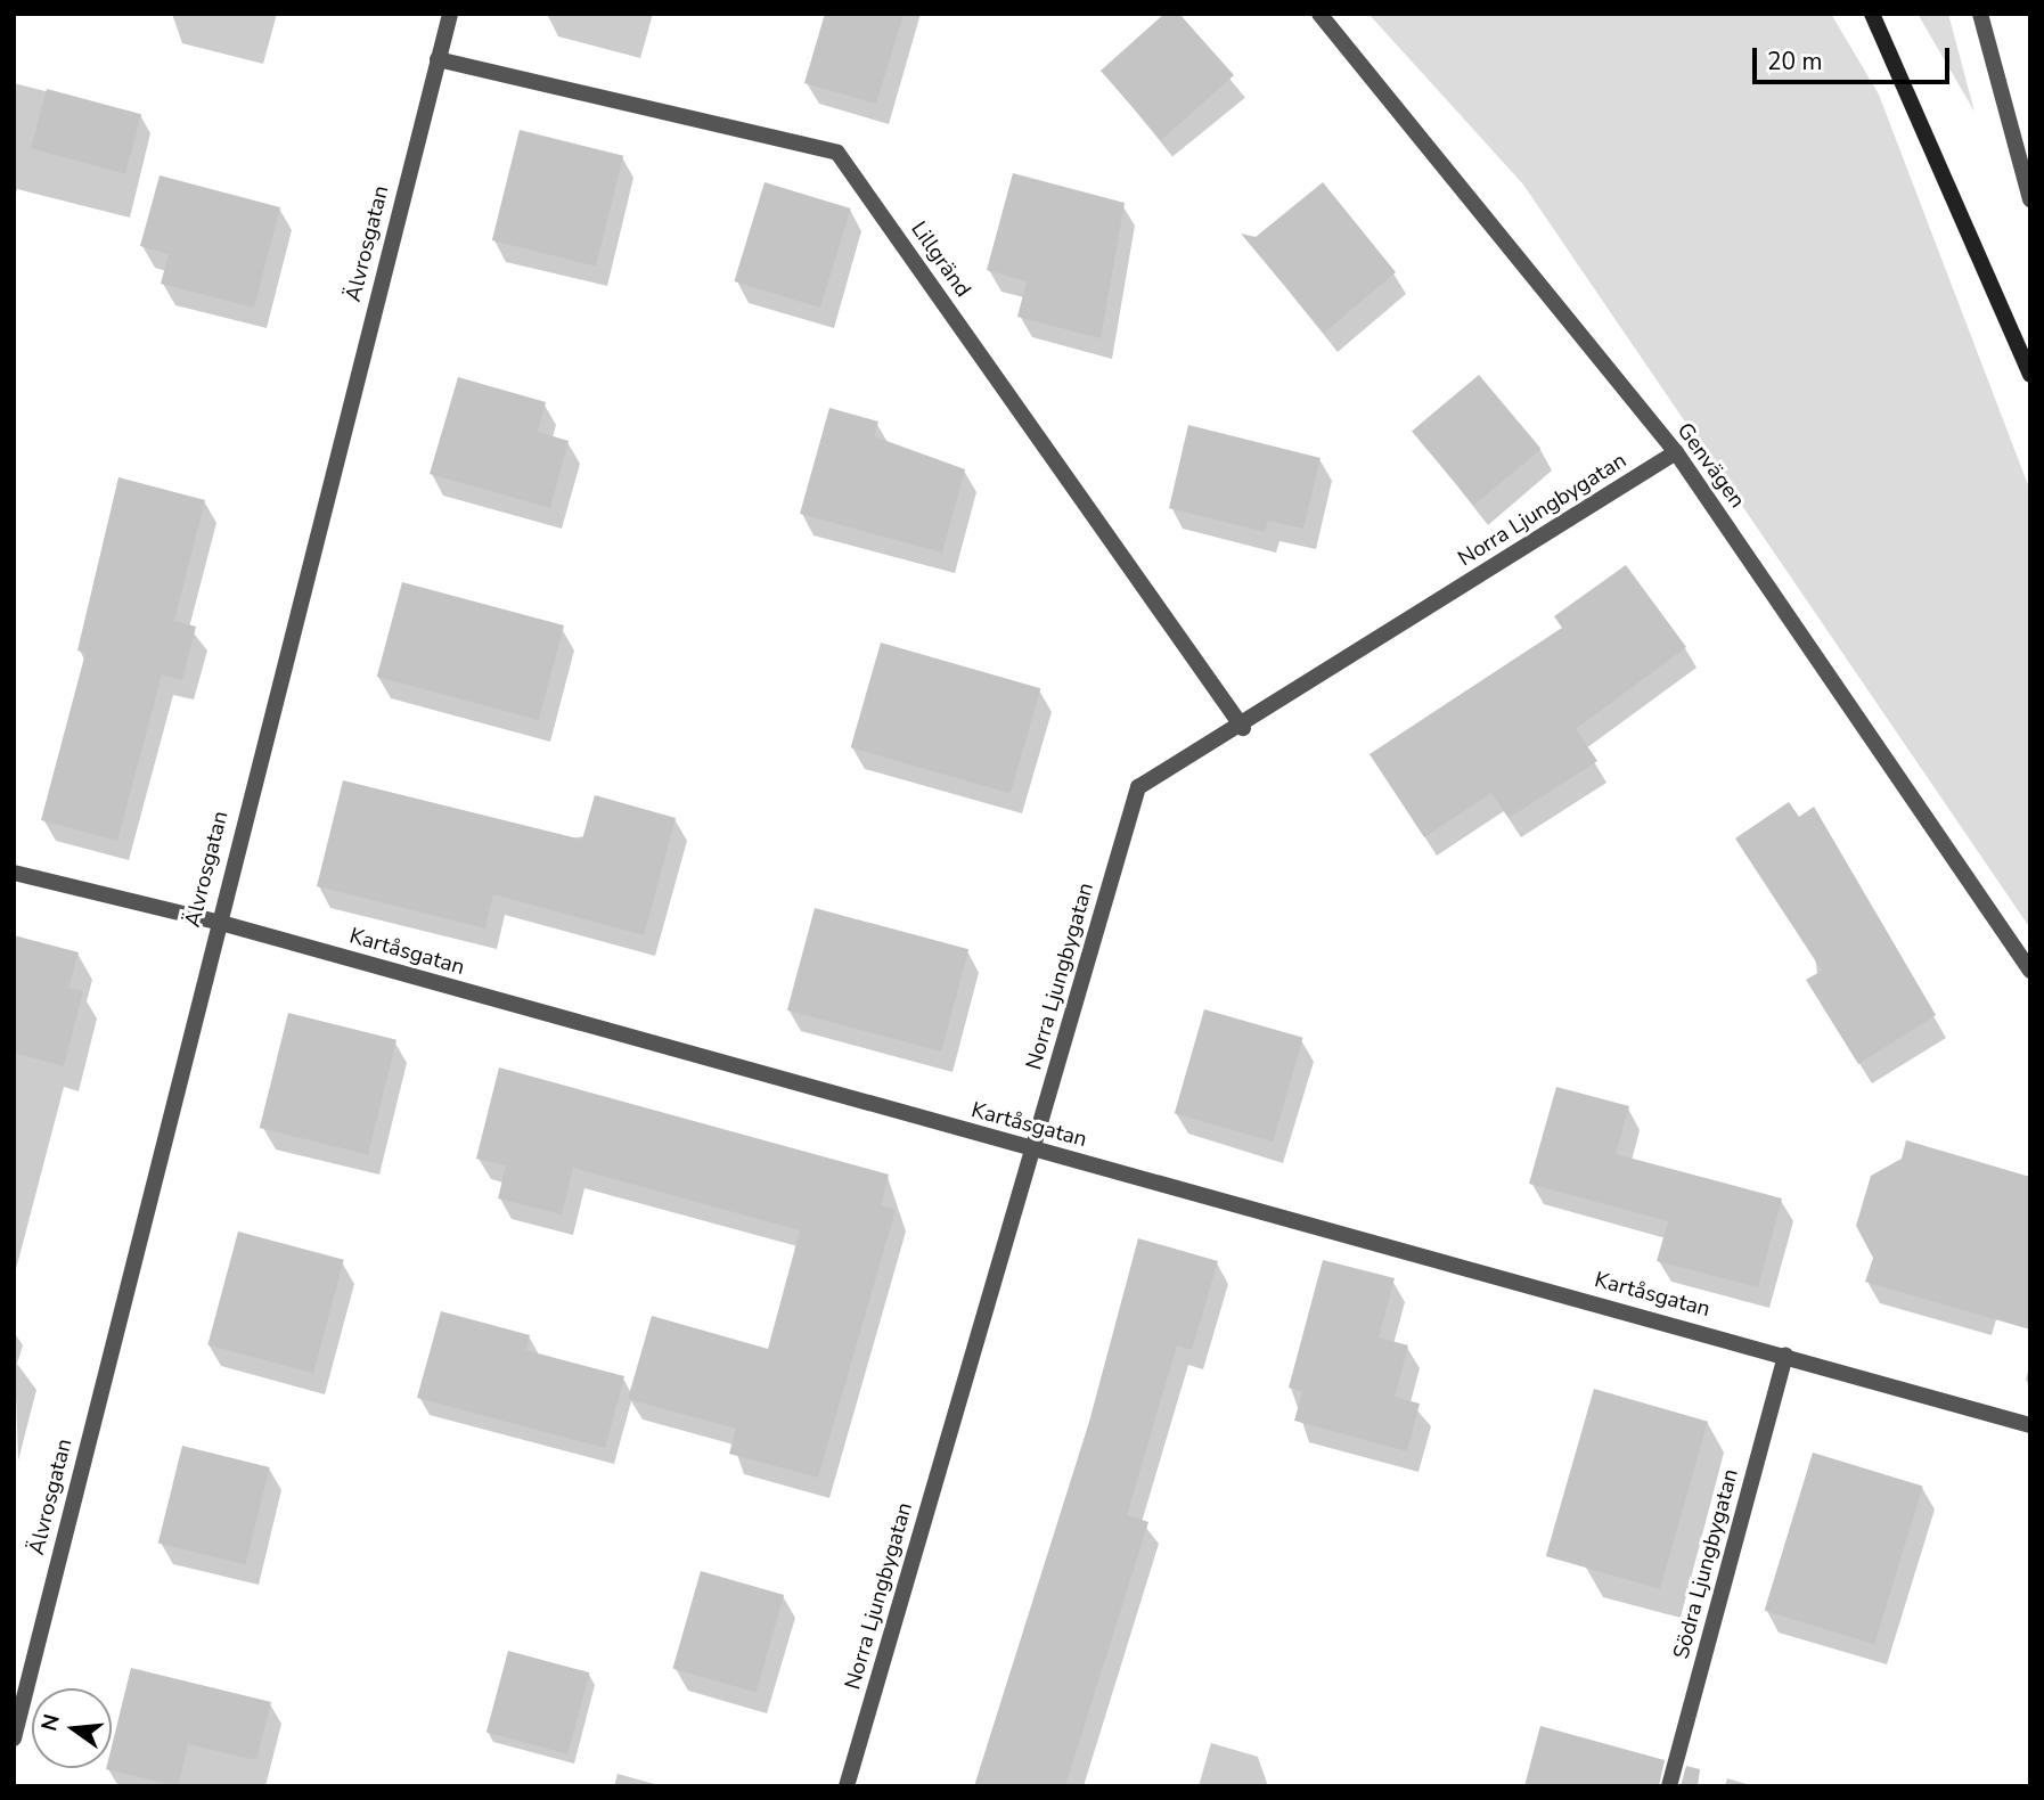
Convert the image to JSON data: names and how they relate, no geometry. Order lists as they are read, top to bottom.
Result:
{
  "streets": {
    "street": [
      "Älvrosgatan",
      "Lillgränd",
      "Genvägen",
      "Norra Ljungbygatan",
      "Kartåsgatan",
      "Södra Ljungbygatan"
    ]
  },
  "crossings": [
    ["Älvrosgatan", "Lillgränd"],
    ["Älvrosgatan", "Kartåsgatan"],
    ["Lillgränd", "Norra Ljungbygatan"],
    ["Genvägen", "Norra Ljungbygatan"],
    ["Norra Ljungbygatan", "Kartåsgatan"],
    ["Kartåsgatan", "Södra Ljungbygatan"]
  ],
  "scale_bar": "20 m",
  "north": "left"
}
